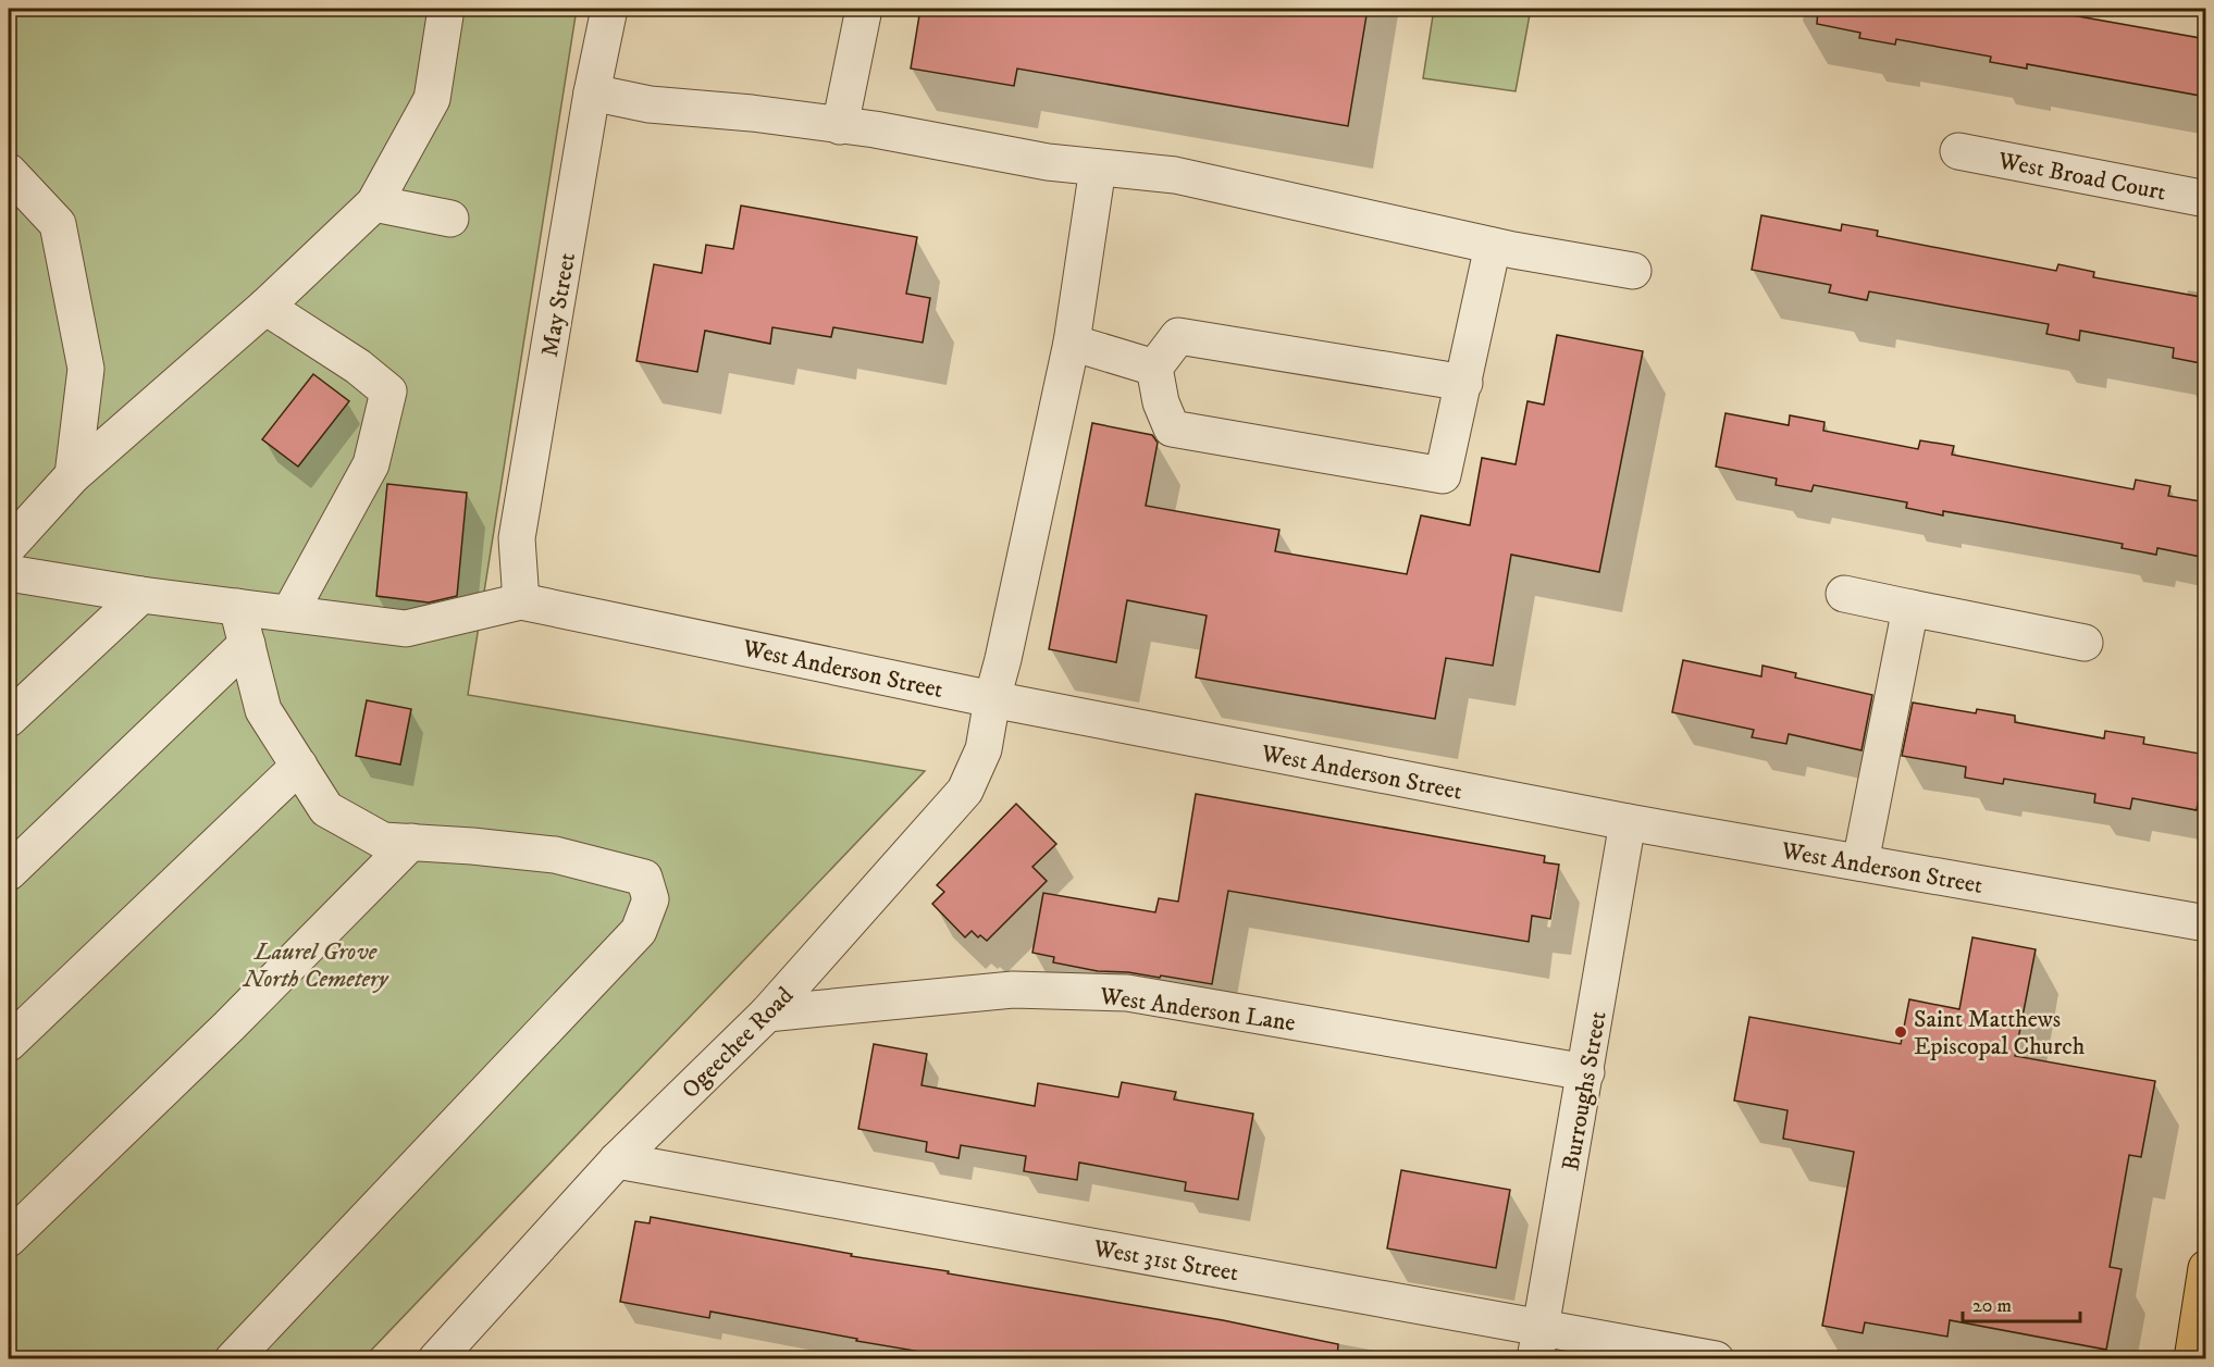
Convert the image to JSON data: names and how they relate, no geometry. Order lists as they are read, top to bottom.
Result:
{
  "streets": {
    "street": [
      "West Broad Court",
      "May Street",
      "West Anderson Street",
      "West Anderson Lane",
      "Ogeechee Road",
      "Burroughs Street",
      "West 31st Street"
    ]
  },
  "crossings": [
    ["May Street", "West Anderson Street"],
    ["West Anderson Street", "Ogeechee Road"],
    ["West Anderson Street", "Burroughs Street"],
    ["West Anderson Lane", "Ogeechee Road"],
    ["West Anderson Lane", "Burroughs Street"],
    ["Ogeechee Road", "West 31st Street"],
    ["Burroughs Street", "West 31st Street"]
  ],
  "parks": ["Laurel Grove North Cemetery"],
  "places": ["Saint Matthews Episcopal Church"],
  "scale_bar": "20 m"
}
